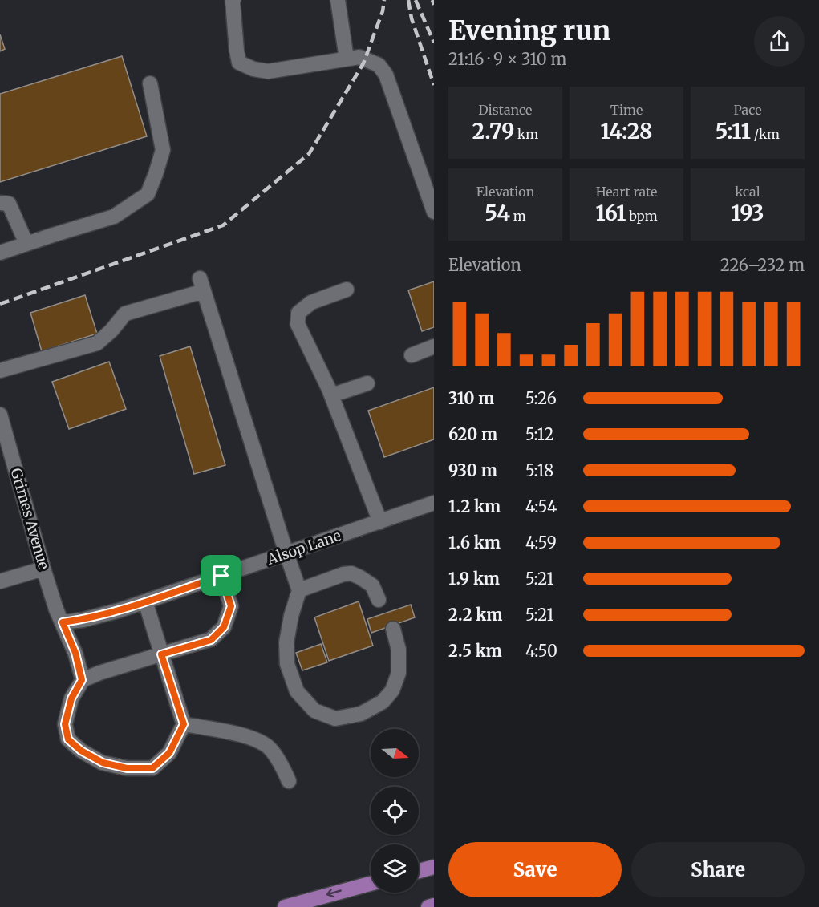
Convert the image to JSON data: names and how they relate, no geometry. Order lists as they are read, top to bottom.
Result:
{
  "streets": {
    "street": ["Grimes Avenue", "Alsop Lane"]
  },
  "crossings": [
    ["Grimes Avenue", "Alsop Lane"]
  ],
  "north": "right",
  "page": {
    "heading": ["Evening run", "21:16 · 9 × 310 m"],
    "stats": [
      ["Distance", "2.79 km"],
      ["Time", "14:28"],
      ["Pace", "5:11 /km"],
      ["Elevation", "54 m"],
      ["Heart rate", "161 bpm"],
      ["kcal", "193"]
    ],
    "chart": ["Elevation", "226–232 m"],
    "list": [
      {
        "name": "310 m",
        "note": "5:26"
      },
      {
        "name": "620 m",
        "note": "5:12"
      },
      {
        "name": "930 m",
        "note": "5:18"
      },
      {
        "name": "1.2 km",
        "note": "4:54"
      },
      {
        "name": "1.6 km",
        "note": "4:59"
      },
      {
        "name": "1.9 km",
        "note": "5:21"
      },
      {
        "name": "2.2 km",
        "note": "5:21"
      },
      {
        "name": "2.5 km",
        "note": "4:50"
      }
    ],
    "buttons": ["Save", "Share"]
  }
}
